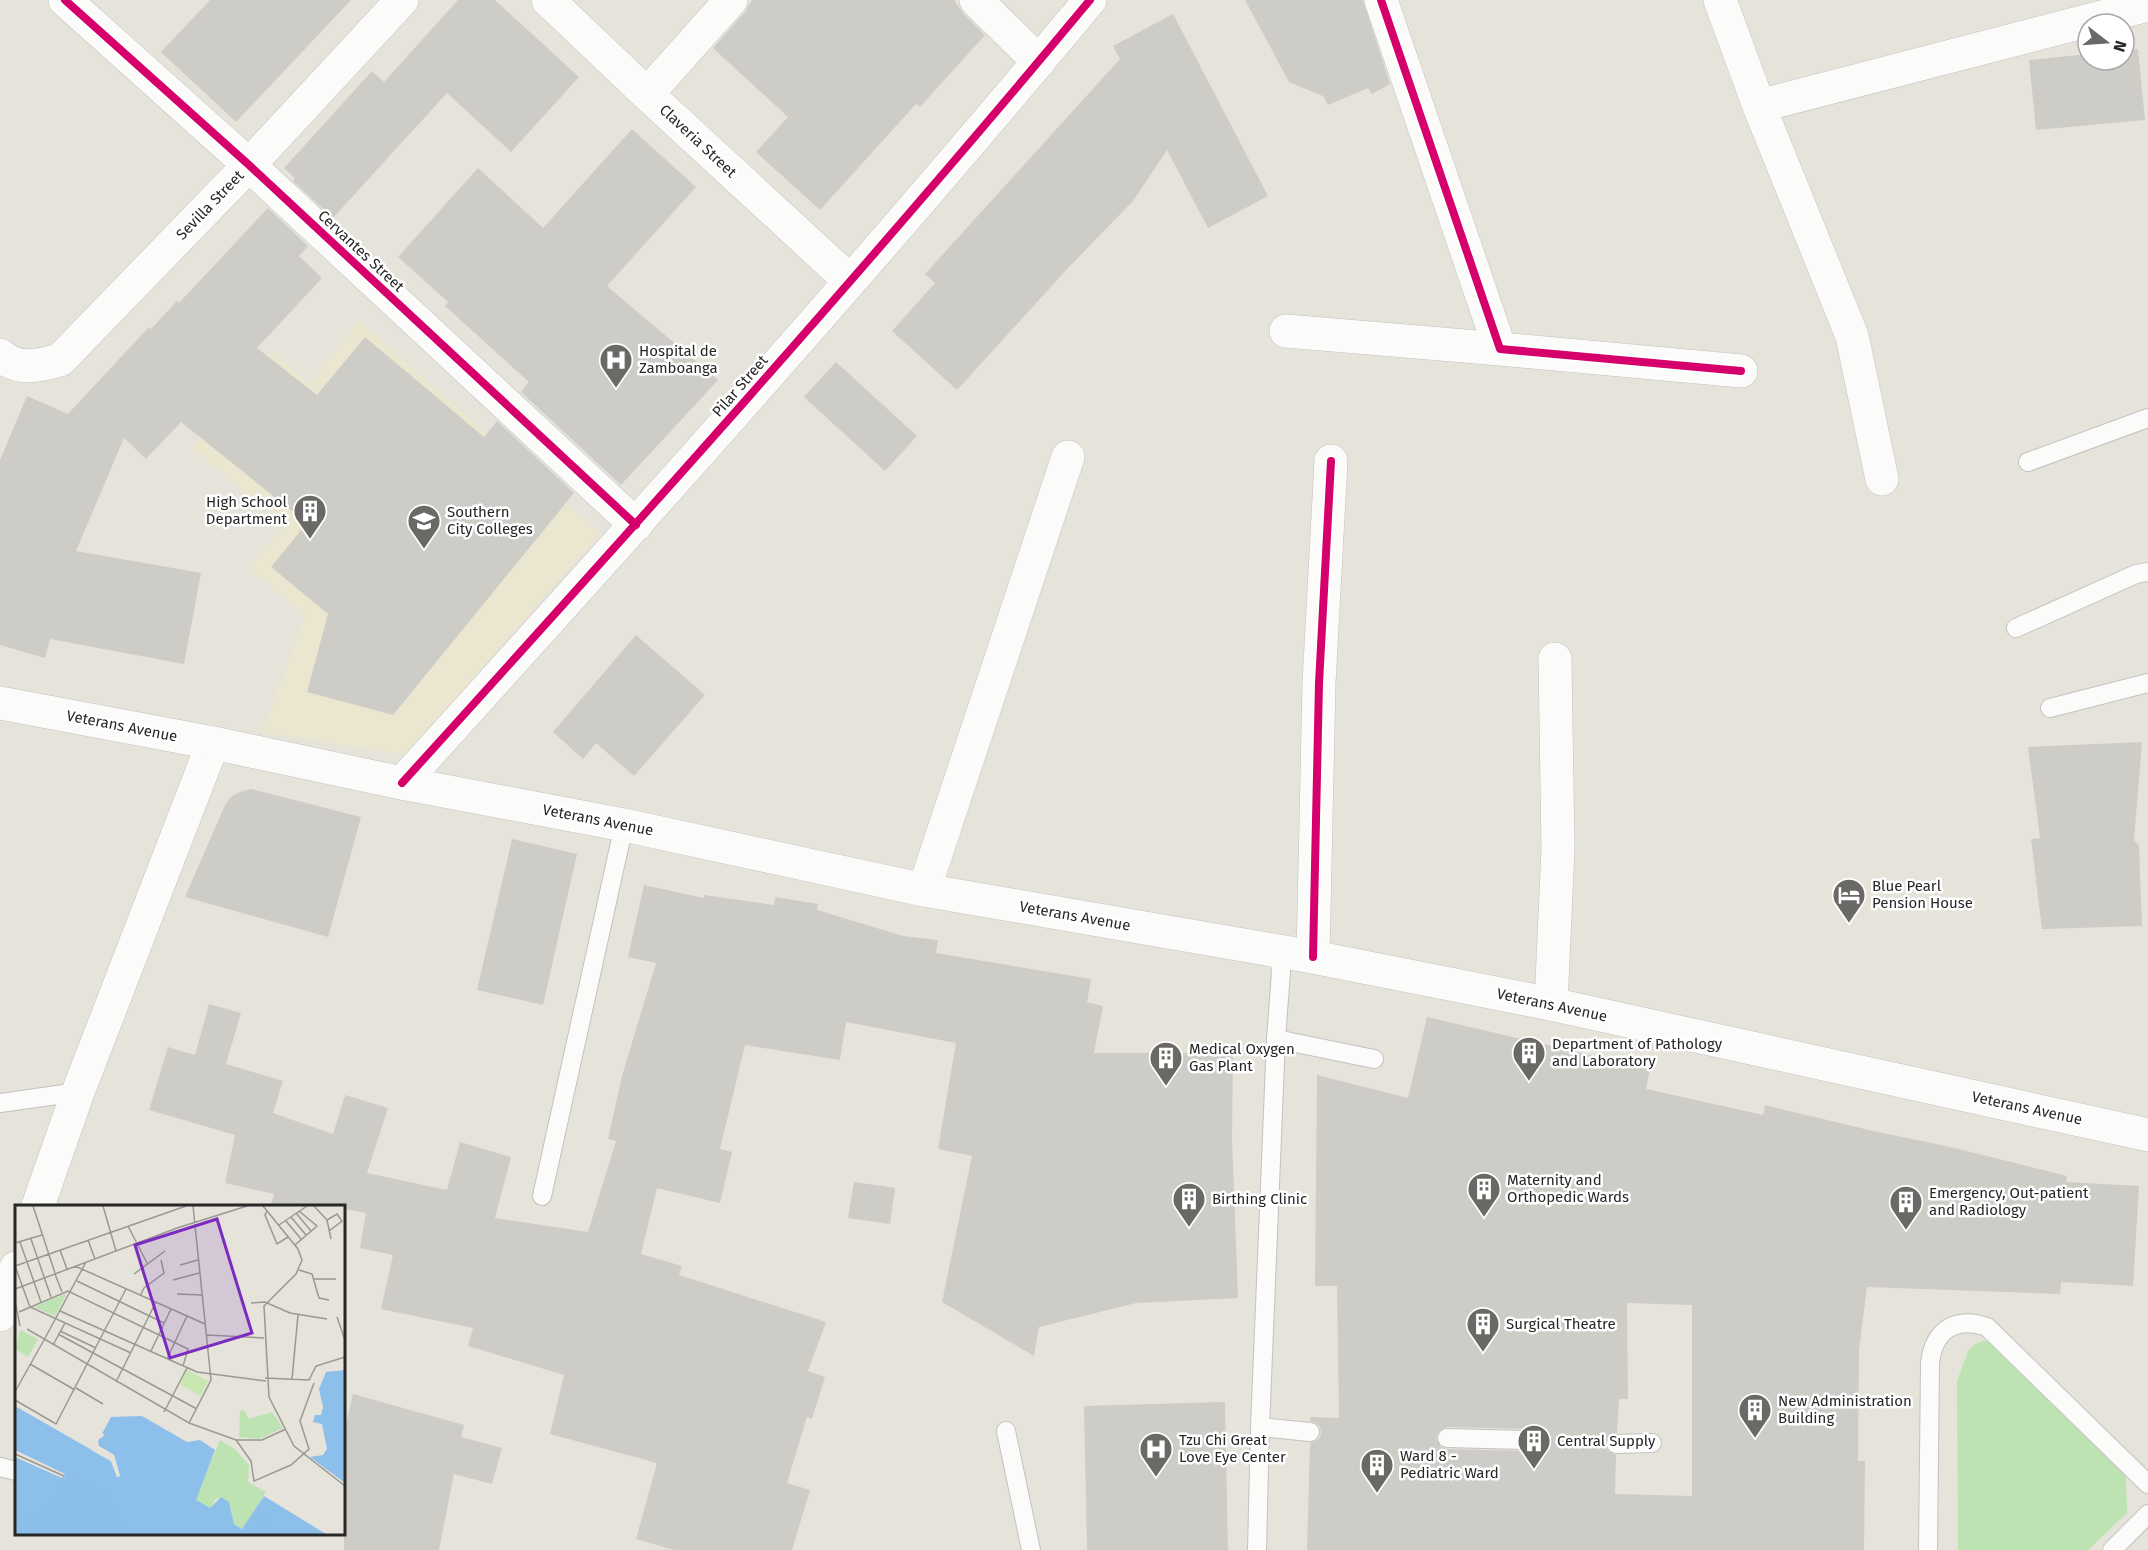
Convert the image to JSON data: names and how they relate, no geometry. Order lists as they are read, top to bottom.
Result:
{
  "streets": {
    "street": [
      "Claveria Street",
      "Sevilla Street",
      "Cervantes Street",
      "Pilar Street",
      "Veterans Avenue"
    ]
  },
  "crossings": [
    ["Claveria Street", "Pilar Street"],
    ["Sevilla Street", "Cervantes Street"],
    ["Cervantes Street", "Pilar Street"],
    ["Pilar Street", "Veterans Avenue"]
  ],
  "places": {
    "hospital": ["Hospital de Zamboanga", "Tzu Chi Great Love Eye Center"],
    "building": [
      "High School Department",
      "Department of Pathology and Laboratory",
      "Medical Oxygen Gas Plant",
      "Maternity and Orthopedic Wards",
      "Birthing Clinic",
      "Emergency, Out-patient and Radiology",
      "Surgical Theatre",
      "New Administration Building",
      "Central Supply",
      "Ward 8 - Pediatric Ward"
    ],
    "school or university": ["Southern City Colleges"],
    "hotel": ["Blue Pearl Pension House"]
  },
  "north": "right"
}
